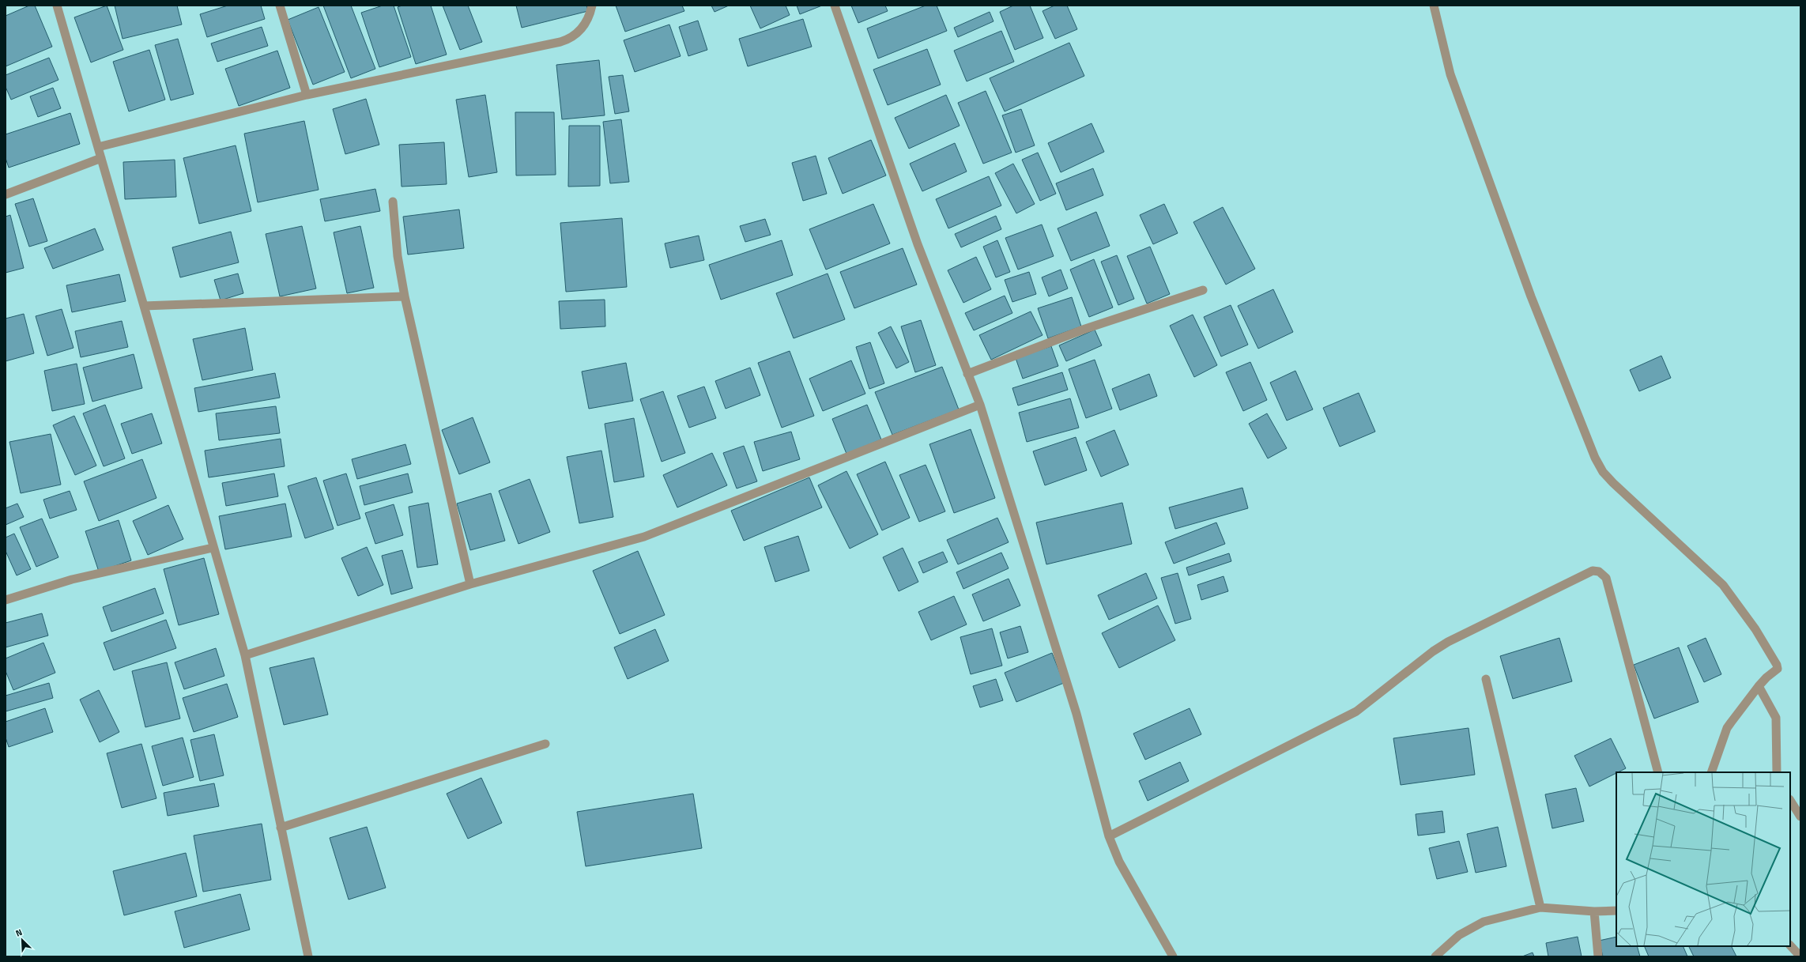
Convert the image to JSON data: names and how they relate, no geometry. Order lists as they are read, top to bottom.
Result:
{
  "north": "top left"
}
